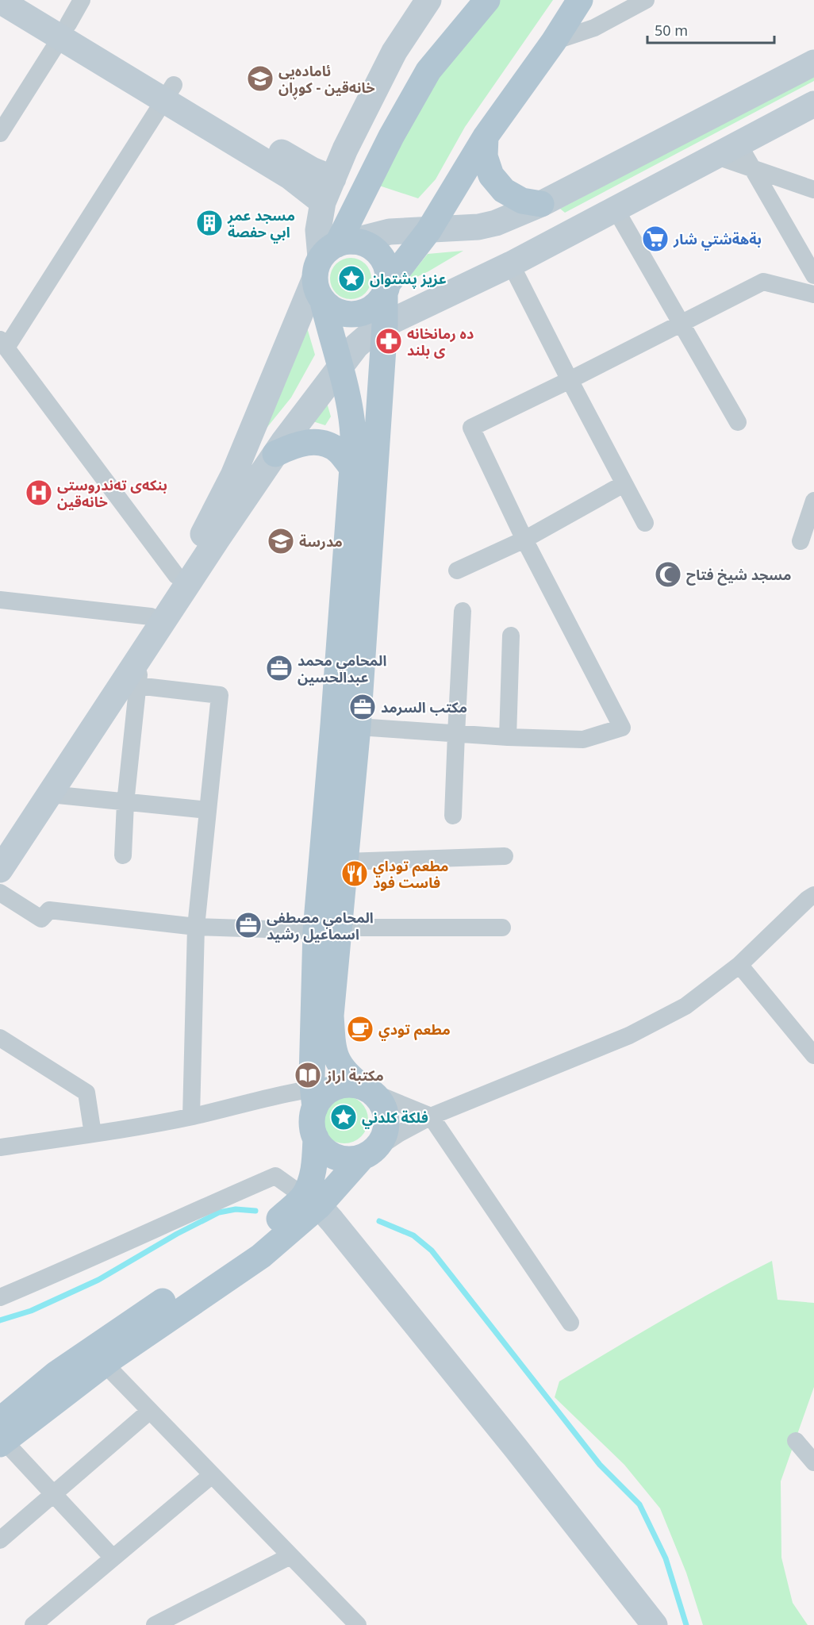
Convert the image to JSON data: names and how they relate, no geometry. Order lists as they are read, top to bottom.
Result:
{
  "places": {
    "school or university": ["ئامادەیی خانەقین - کوڕان", "مدرسة"],
    "building": ["مسجد عمر ابي حفصة"],
    "supermarket": ["بةهةشتي شار"],
    "place": ["عزيز پشتوان", "فلكة كلدني"],
    "pharmacy": ["ده رمانخانه ى بلند"],
    "hospital": ["بنکەی تەندروستی خانەقین"],
    "mosque": ["مسجد شيخ فتاح"],
    "office": ["المحامي محمد عبدالحسين", "مكتب السرمد", "المحامي مصطفى اسماعيل رشيد"],
    "restaurant": ["مطعم توداي فاست فود"],
    "cafe": ["مطعم تودي"],
    "library": ["مكتبة اراز"]
  },
  "scale_bar": "50 m"
}
